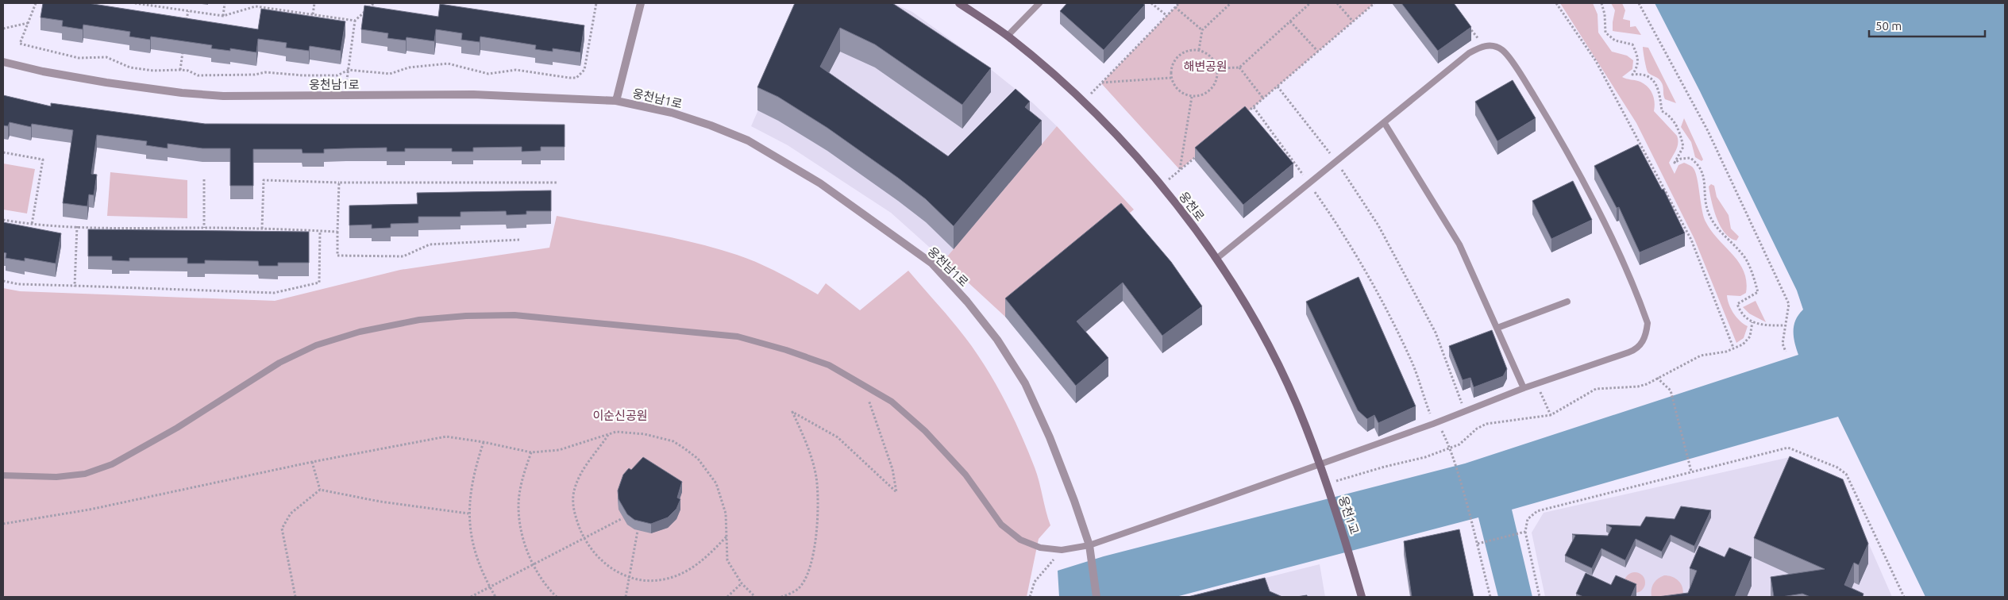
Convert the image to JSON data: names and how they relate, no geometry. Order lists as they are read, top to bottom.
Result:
{
  "streets": {
    "street": ["웅천남1로", "웅천로", "웅천1교"]
  },
  "crossings": [
    ["웅천로", "웅천1교"]
  ],
  "parks": ["해변공원", "이순신공원"],
  "scale_bar": "50 m"
}
